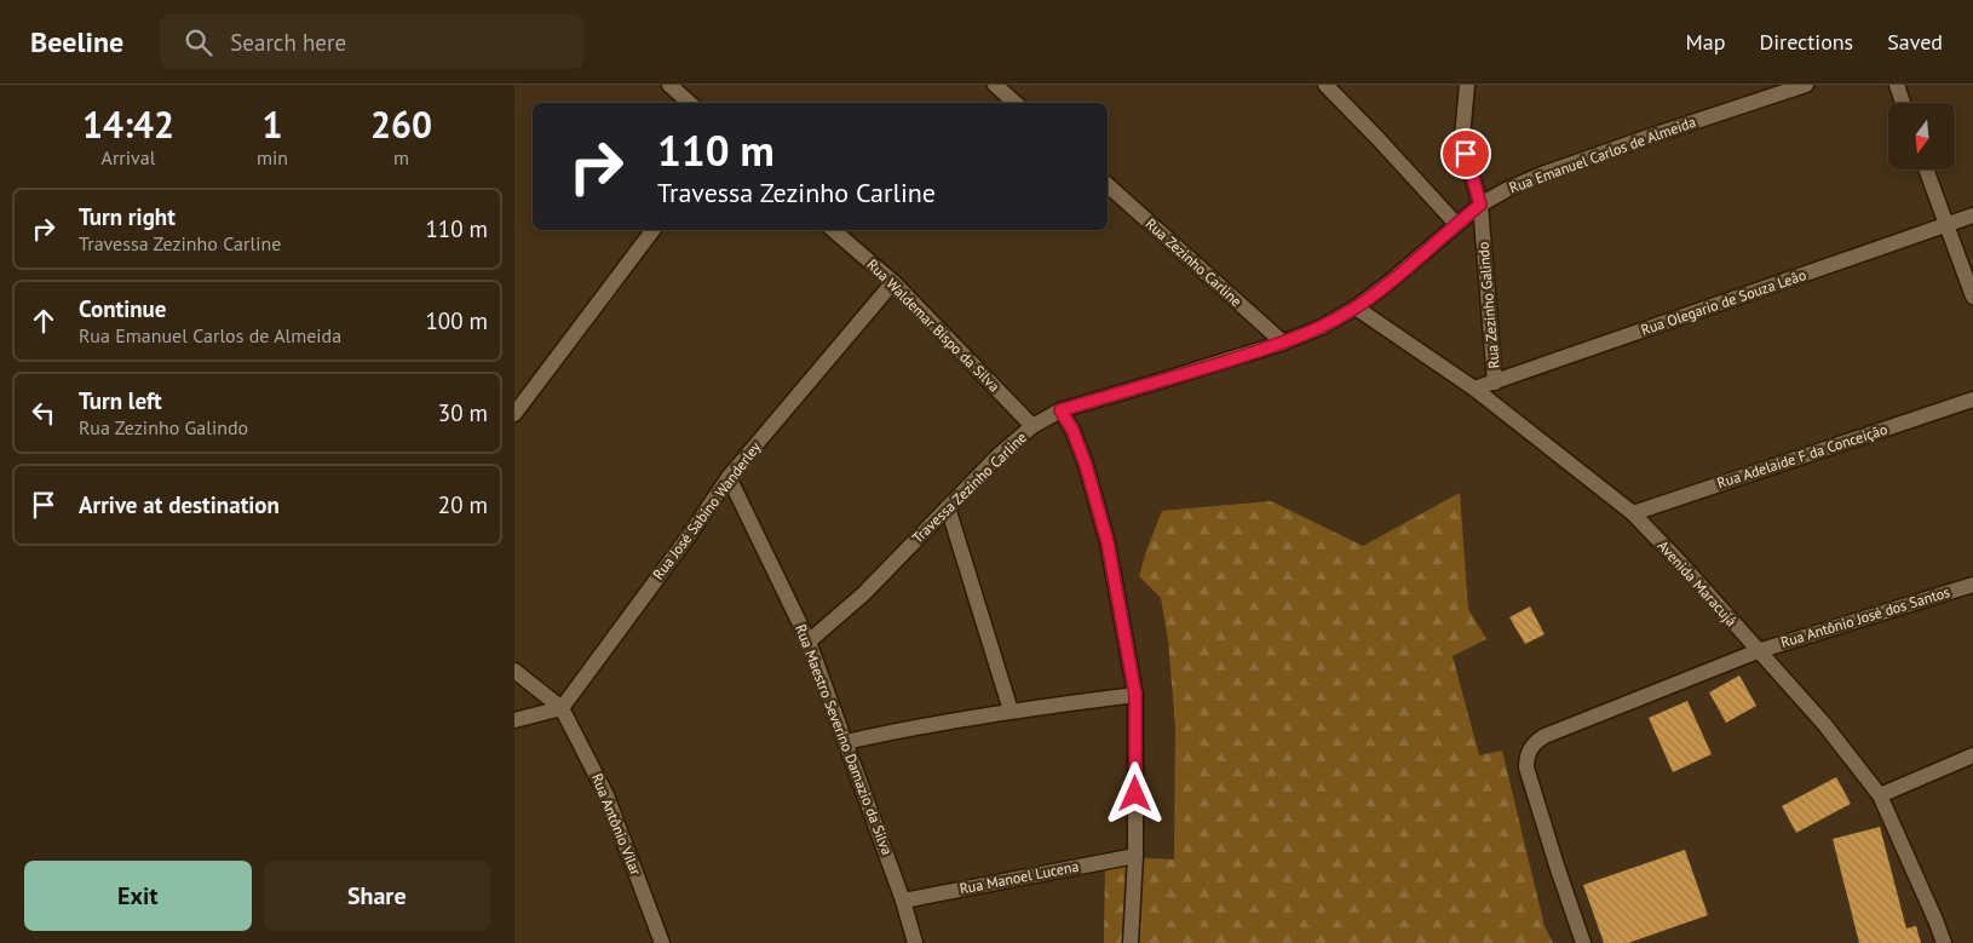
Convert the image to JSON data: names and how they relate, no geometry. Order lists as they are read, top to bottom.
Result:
{
  "streets": {
    "street": [
      "Rua Emanuel Carlos de Almeida",
      "Rua Zezinho Carline",
      "Rua Olegario de Souza Leão",
      "Rua Zezinho Galindo",
      "Rua Waldemar Bispo da Silva",
      "Rua Adelaide F da Conceição",
      "Travessa Zezinho Carline",
      "Rua José Sabino Wanderley",
      "Avenida Maracujá",
      "Rua Antônio José dos Santos",
      "Rua Maestro Severino Damazio da Silva",
      "Rua Antônio Vilar",
      "Rua Manoel Lucena"
    ]
  },
  "crossings": [
    ["Rua Emanuel Carlos de Almeida", "Rua Zezinho Galindo"],
    ["Rua Emanuel Carlos de Almeida", "Travessa Zezinho Carline"],
    ["Rua Zezinho Carline", "Travessa Zezinho Carline"],
    ["Rua Olegario de Souza Leão", "Rua Zezinho Galindo"],
    ["Rua Olegario de Souza Leão", "Avenida Maracujá"],
    ["Rua Waldemar Bispo da Silva", "Travessa Zezinho Carline"],
    ["Rua Waldemar Bispo da Silva", "Rua José Sabino Wanderley"],
    ["Rua Adelaide F da Conceição", "Avenida Maracujá"],
    ["Travessa Zezinho Carline", "Avenida Maracujá"],
    ["Travessa Zezinho Carline", "Rua Maestro Severino Damazio da Silva"],
    ["Rua José Sabino Wanderley", "Rua Maestro Severino Damazio da Silva"],
    ["Rua José Sabino Wanderley", "Rua Antônio Vilar"],
    ["Avenida Maracujá", "Rua Antônio José dos Santos"],
    ["Rua Maestro Severino Damazio da Silva", "Rua Manoel Lucena"]
  ],
  "north": "bottom",
  "page": {
    "header": "Beeline",
    "search": "Search here",
    "nav": ["Map", "Directions", "Saved"],
    "eta": [
      "14:42",
      "Arrival",
      "1",
      "min",
      "260",
      "m"
    ],
    "turn": ["110 m", "Travessa Zezinho Carline"],
    "list": [
      {
        "name": "Turn right",
        "note": "Travessa Zezinho Carline",
        "value": "110 m"
      },
      {
        "name": "Continue",
        "note": "Rua Emanuel Carlos de Almeida",
        "value": "100 m"
      },
      {
        "name": "Turn left",
        "note": "Rua Zezinho Galindo",
        "value": "30 m"
      },
      {
        "name": "Arrive at destination",
        "value": "20 m"
      }
    ],
    "buttons": ["Exit", "Share"]
  }
}
